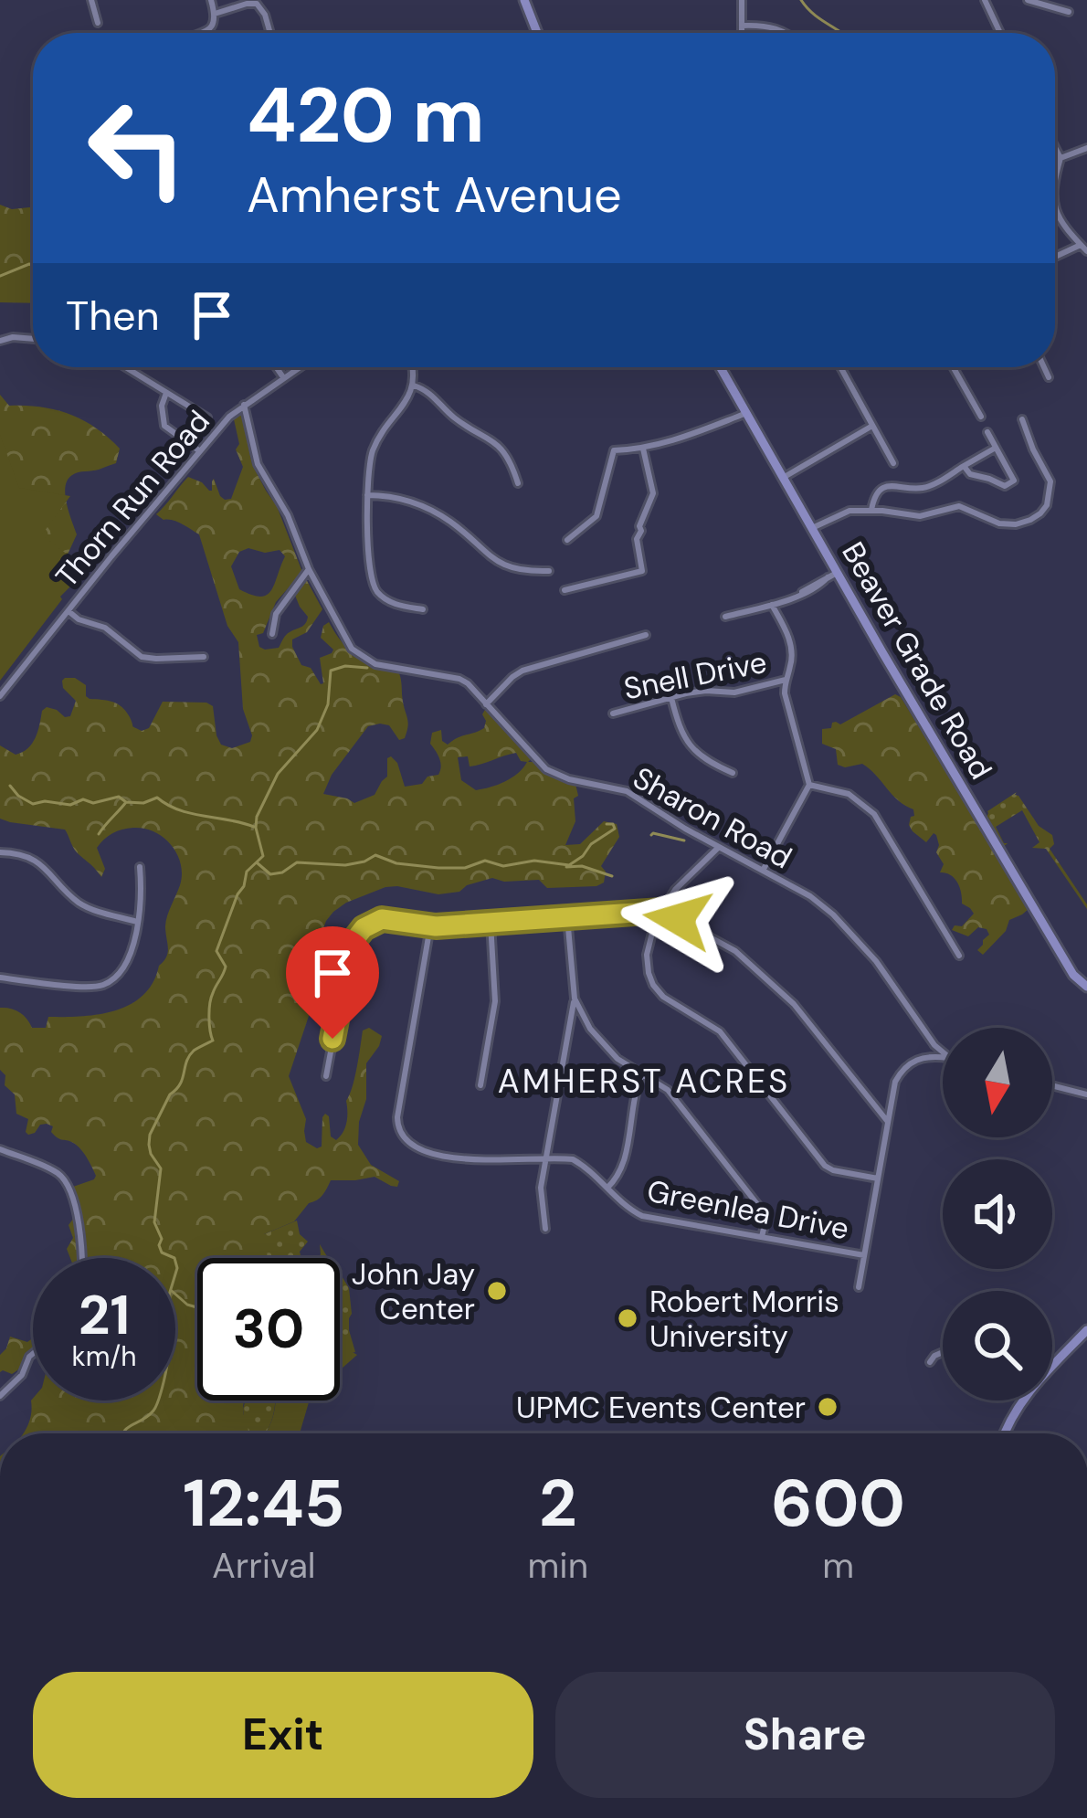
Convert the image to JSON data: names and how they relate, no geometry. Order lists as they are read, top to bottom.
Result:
{
  "streets": {
    "main road": ["Beaver Grade Road"],
    "street": [
      "Thorn Run Road",
      "Snell Drive",
      "Sharon Road",
      "Greenlea Drive"
    ]
  },
  "crossings": [
    ["Thorn Run Road", "Sharon Road"]
  ],
  "districts": ["AMHERST ACRES"],
  "places": ["John Jay Center", "Robert Morris University", "UPMC Events Center"],
  "north": "bottom",
  "page": {
    "turn": ["420 m", "Amherst Avenue"],
    "then": "Then",
    "speed": "21 km/h",
    "limit": "30",
    "eta": [
      "12:45",
      "Arrival",
      "2",
      "min",
      "600",
      "m"
    ],
    "buttons": ["Exit", "Share"]
  }
}
